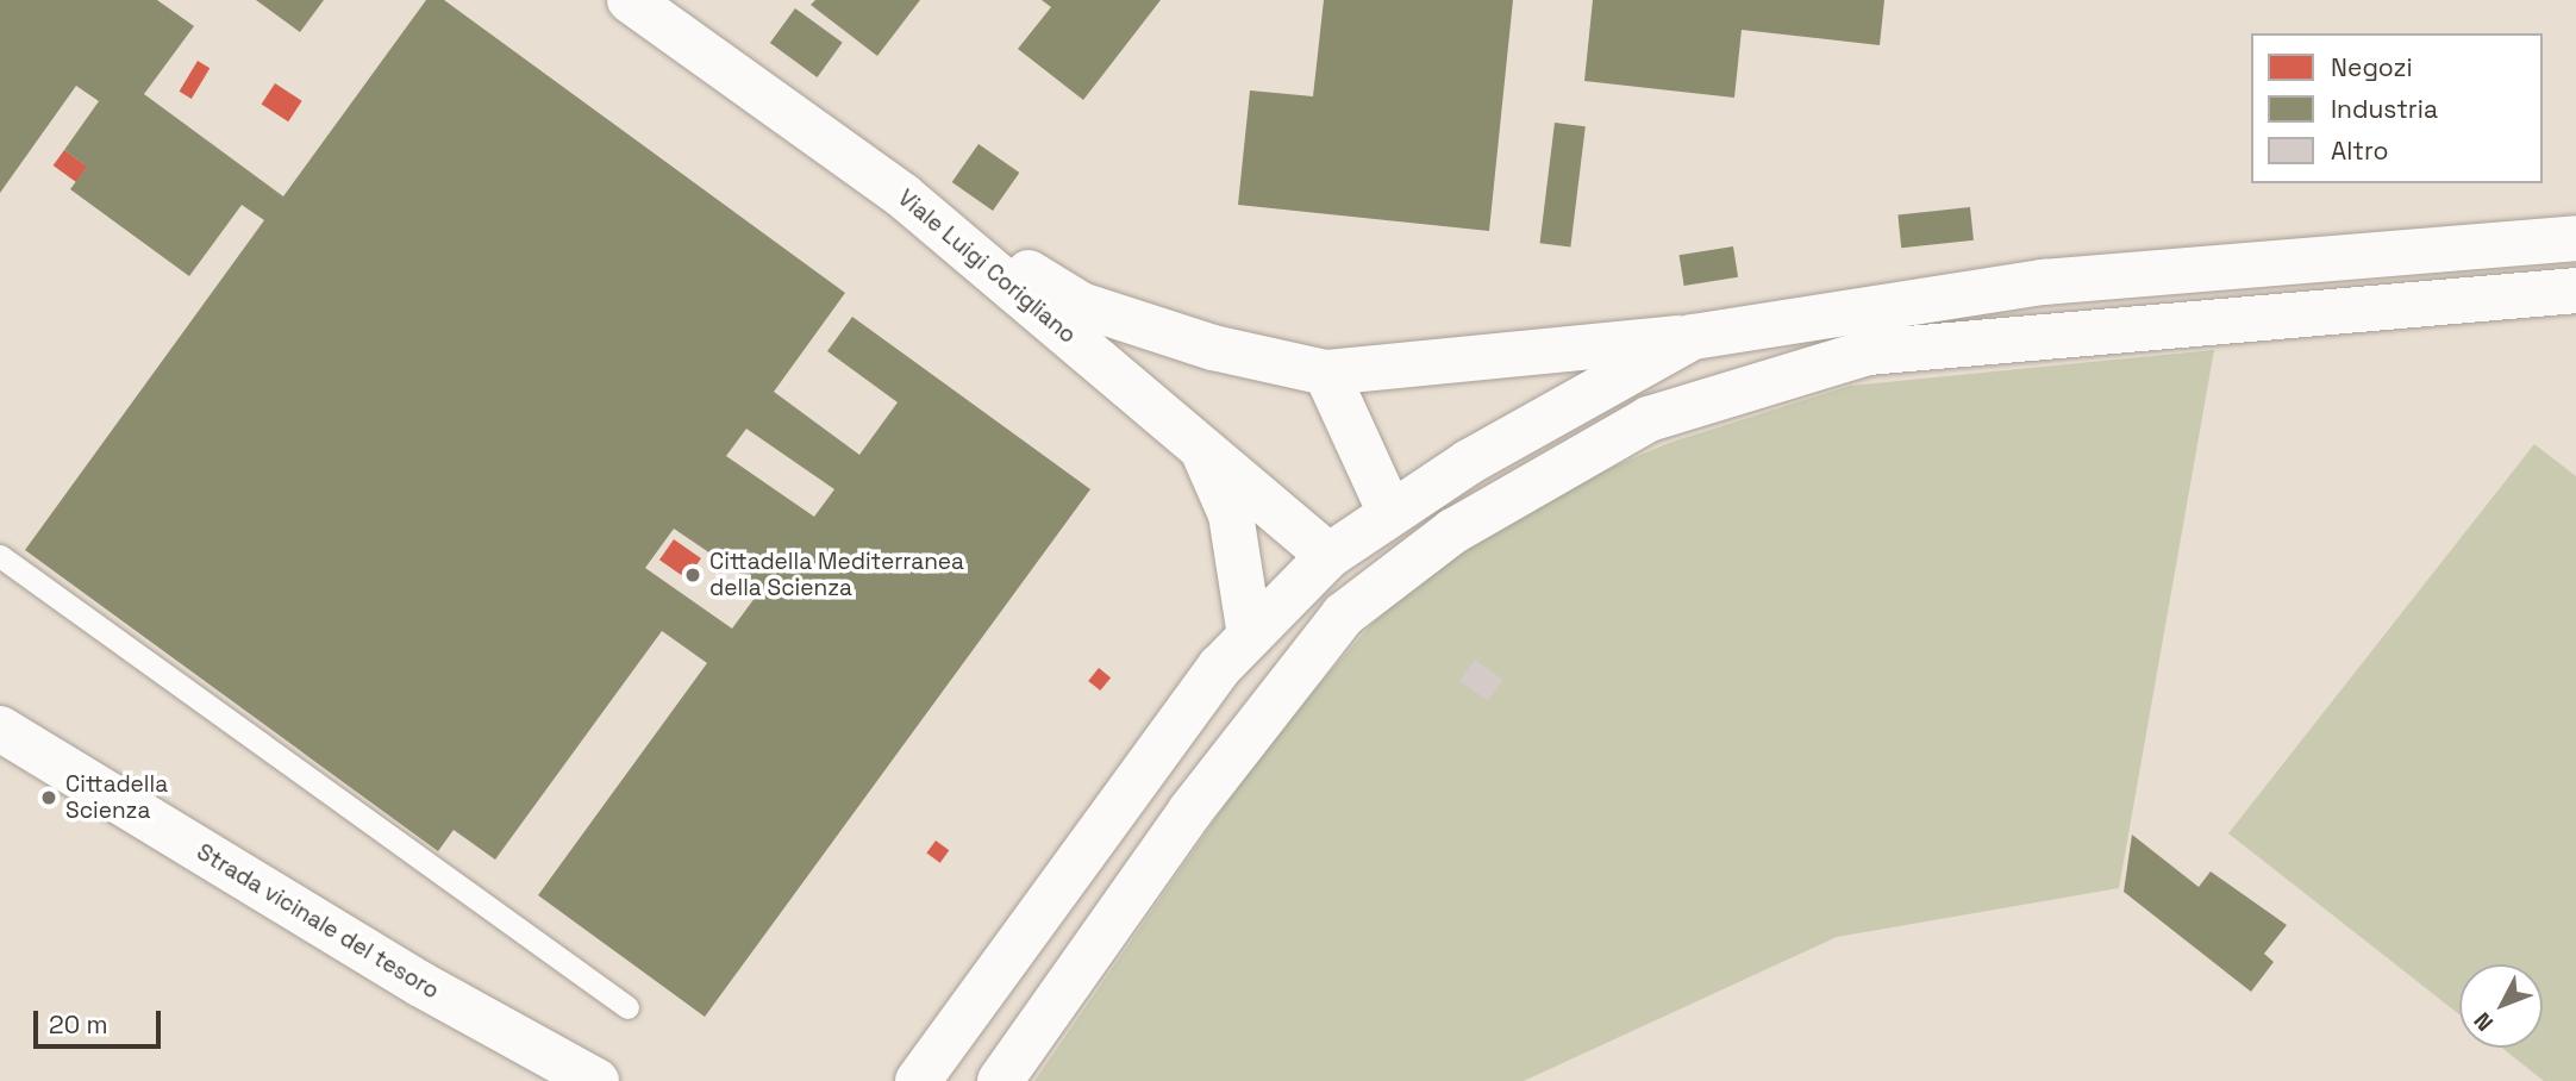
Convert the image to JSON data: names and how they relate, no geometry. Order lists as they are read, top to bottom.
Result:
{
  "streets": {
    "street": ["Viale Luigi Corigliano", "Strada vicinale del tesoro"]
  },
  "places": ["Cittadella Mediterranea della Scienza", "Cittadella Scienza"],
  "legend": ["Negozi", "Industria", "Altro"],
  "scale_bar": "20 m",
  "north": "bottom left"
}
